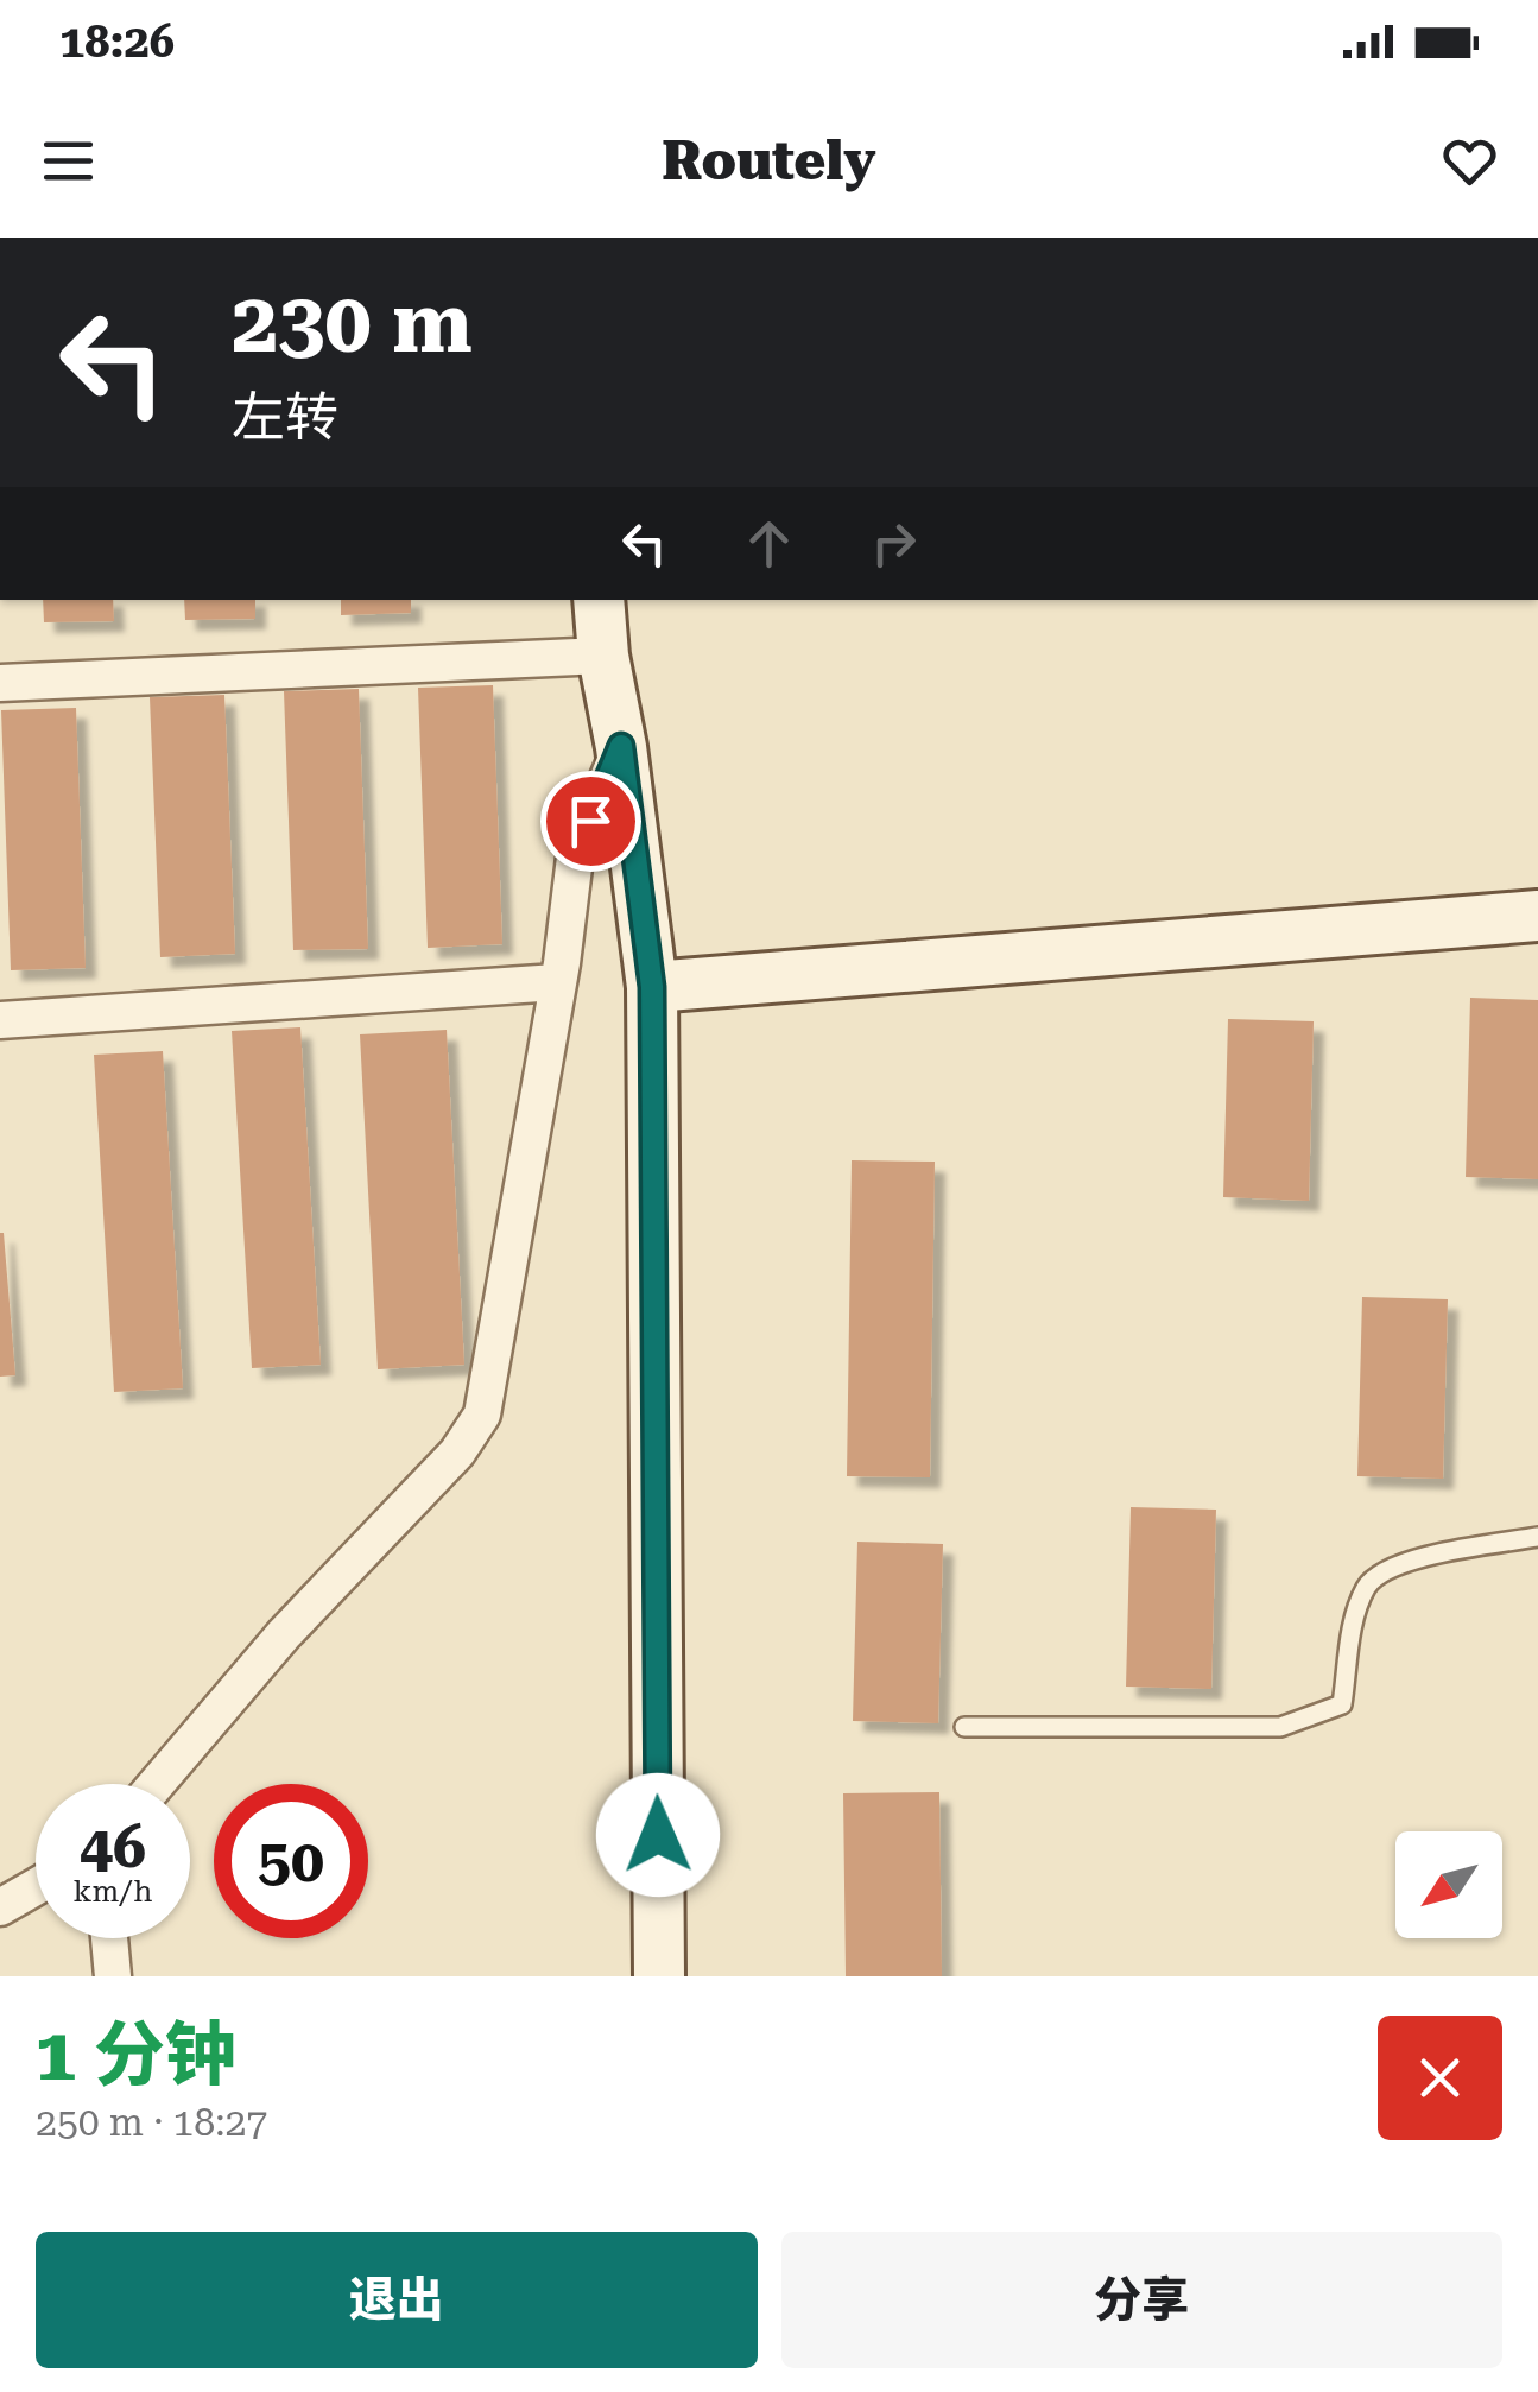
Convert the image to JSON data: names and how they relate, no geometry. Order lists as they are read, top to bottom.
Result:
{
  "north": "bottom left",
  "page": {
    "status": "18:26",
    "header": "Routely",
    "turn": ["230 m", "左转"],
    "speed": "46 km/h",
    "limit": "50",
    "heading": ["1 分钟", "250 m · 18:27"],
    "buttons": ["退出", "分享"]
  }
}
